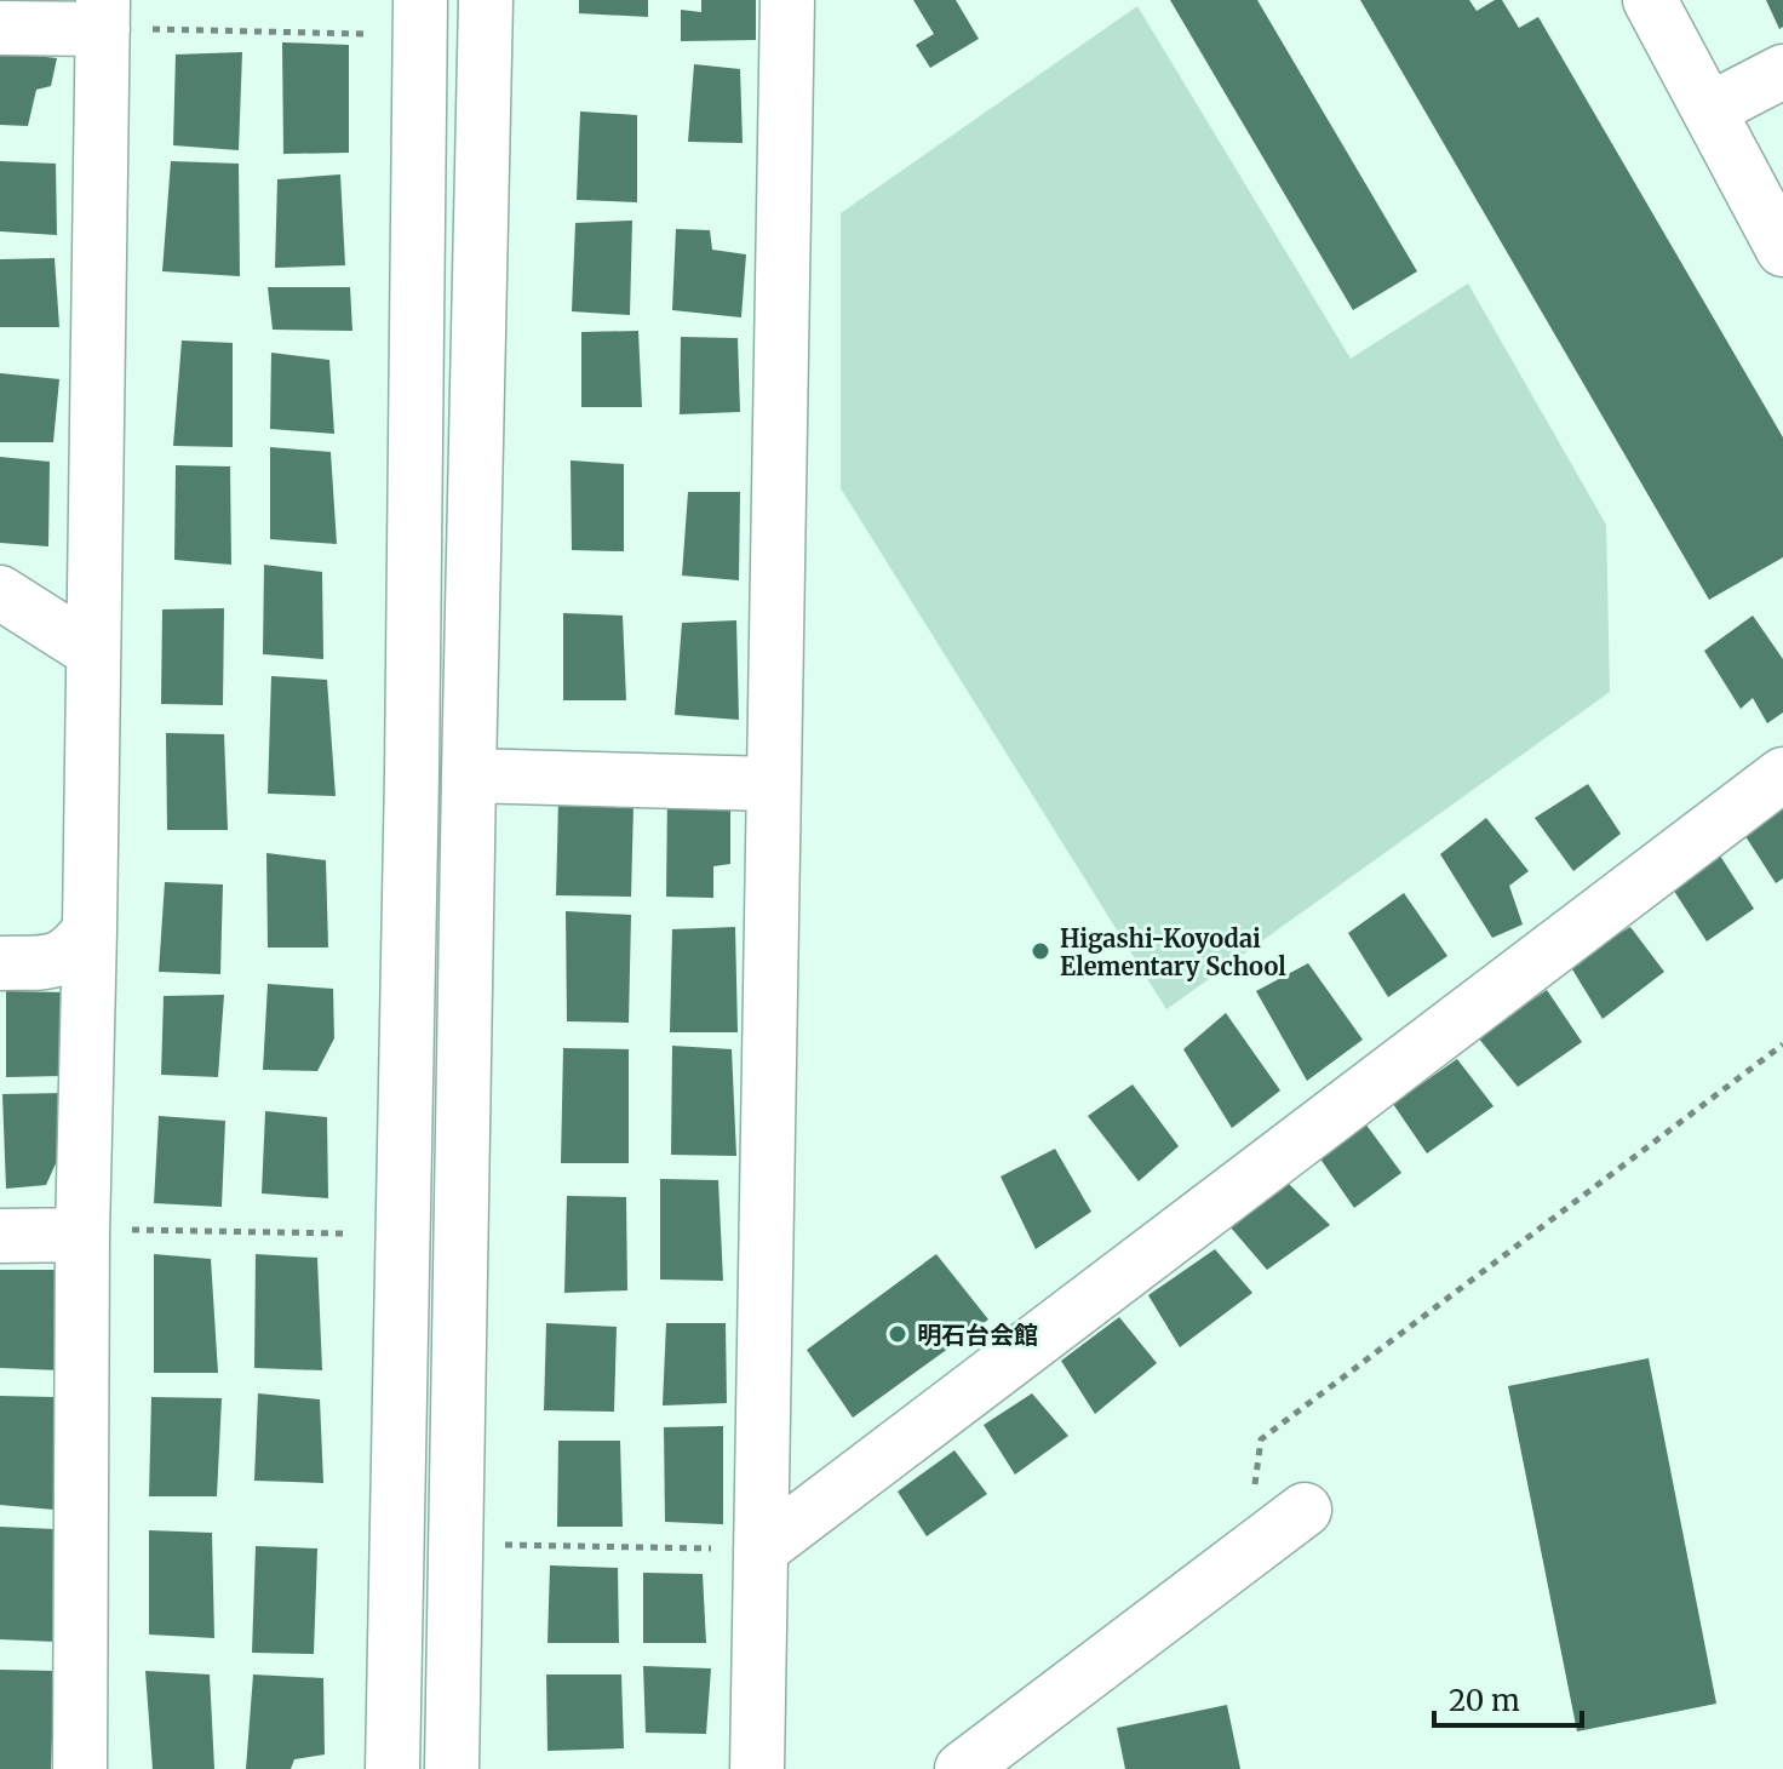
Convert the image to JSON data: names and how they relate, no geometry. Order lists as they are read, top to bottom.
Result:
{
  "places": ["Higashi-Koyodai Elementary School", "明石台会館"],
  "scale_bar": "20 m"
}
